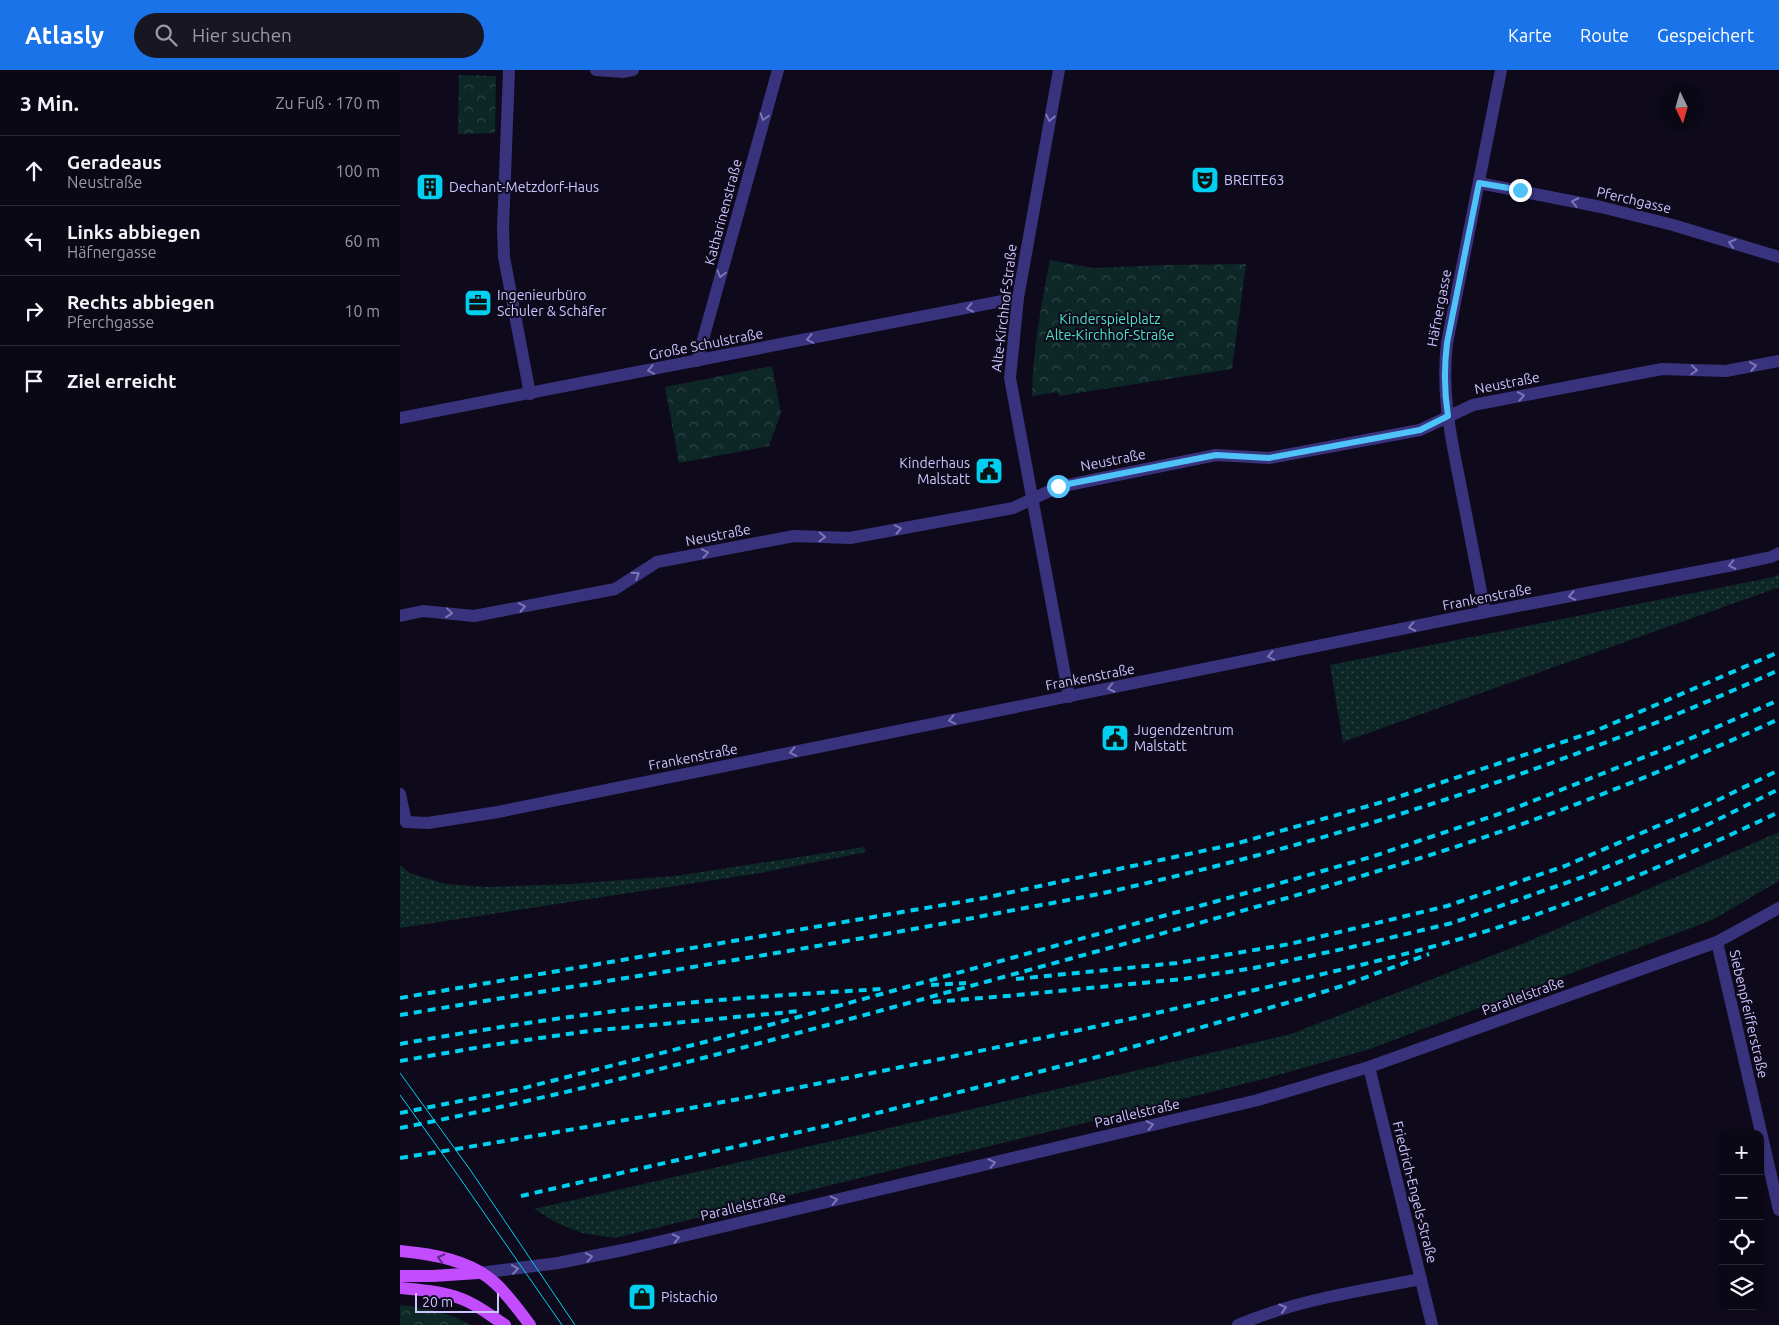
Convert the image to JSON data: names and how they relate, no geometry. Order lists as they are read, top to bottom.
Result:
{
  "streets": {
    "street": [
      "Pferchgasse",
      "Katharinenstraße",
      "Alte-Kirchhof-Straße",
      "Häfnergasse",
      "Große Schulstraße",
      "Neustraße",
      "Frankenstraße",
      "Parallelstraße",
      "Siebenpfeifferstraße",
      "Friedrich-Engels-Straße"
    ]
  },
  "crossings": [
    ["Pferchgasse", "Häfnergasse"],
    ["Katharinenstraße", "Große Schulstraße"],
    ["Alte-Kirchhof-Straße", "Große Schulstraße"],
    ["Alte-Kirchhof-Straße", "Neustraße"],
    ["Alte-Kirchhof-Straße", "Frankenstraße"],
    ["Häfnergasse", "Neustraße"],
    ["Häfnergasse", "Frankenstraße"],
    ["Parallelstraße", "Siebenpfeifferstraße"],
    ["Parallelstraße", "Friedrich-Engels-Straße"]
  ],
  "one_way": [
    "Pferchgasse",
    "Katharinenstraße",
    "Alte-Kirchhof-Straße",
    "Große Schulstraße",
    "Neustraße",
    "Frankenstraße",
    "Parallelstraße"
  ],
  "parks": ["Kinderspielplatz Alte-Kirchhof-Straße"],
  "places": {
    "theatre": ["BREITE63"],
    "building": ["Dechant-Metzdorf-Haus"],
    "office": ["Ingenieurbüro Schuler & Schäfer"],
    "public building": ["Kinderhaus Malstatt", "Jugendzentrum Malstatt"],
    "shop": ["Pistachio"]
  },
  "scale_bar": "20 m",
  "north": "bottom",
  "page": {
    "header": "Atlasly",
    "search": "Hier suchen",
    "nav": ["Karte", "Route", "Gespeichert"],
    "heading": ["3 Min.", "Zu Fuß · 170 m"],
    "list": [
      ["Geradeaus", "Neustraße", "100 m"],
      ["Links abbiegen", "Häfnergasse", "60 m"],
      ["Rechts abbiegen", "Pferchgasse", "10 m"],
      "Ziel erreicht"
    ],
    "map_buttons": ["+", "−"],
    "scale": "20 m"
  }
}
